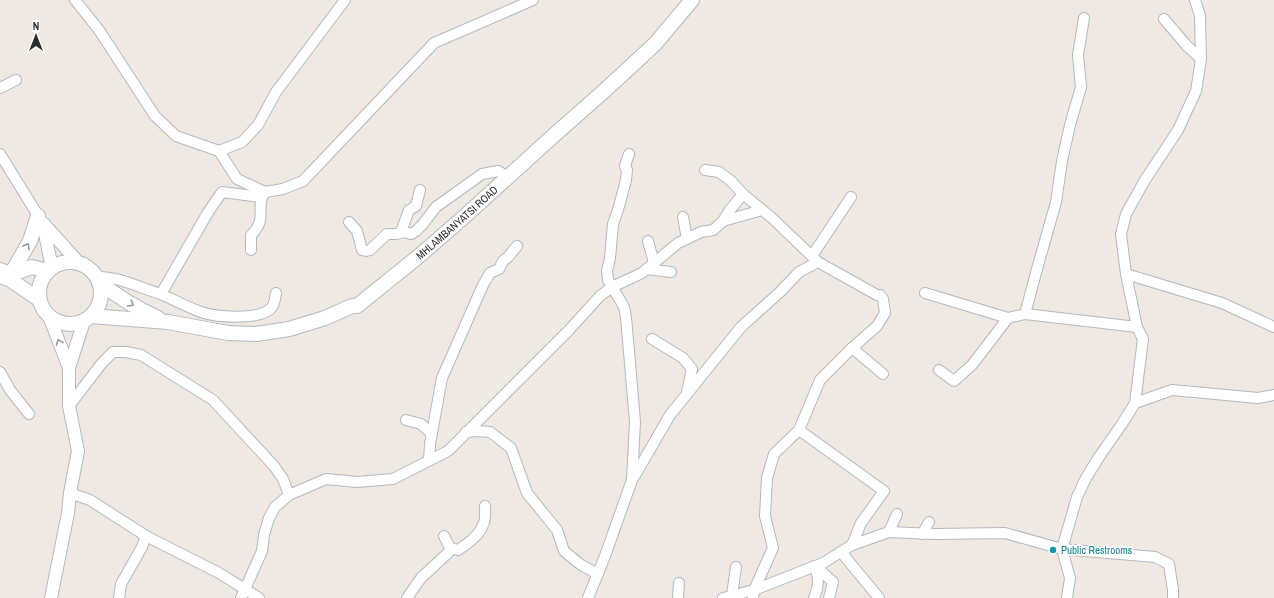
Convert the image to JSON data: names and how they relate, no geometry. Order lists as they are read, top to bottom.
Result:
{
  "streets": {
    "main road": ["MHLAMBANYATSI ROAD"]
  },
  "places": ["Public Restrooms"],
  "north": "top"
}
